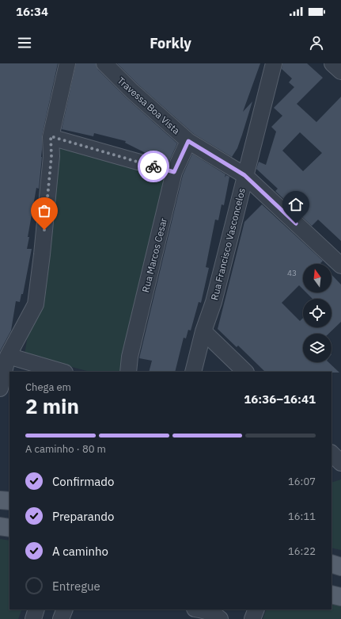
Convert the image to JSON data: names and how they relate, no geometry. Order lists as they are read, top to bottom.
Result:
{
  "streets": {
    "street": ["Travessa Boa Vista", "Rua Francisco Vasconcelos", "Rua Marcos Cesar"]
  },
  "crossings": [
    ["Travessa Boa Vista", "Rua Francisco Vasconcelos"],
    ["Travessa Boa Vista", "Rua Marcos Cesar"]
  ],
  "house_numbers": ["43"],
  "north": "top",
  "page": {
    "status": "16:34",
    "header": "Forkly",
    "heading": ["2 min", "Chega em", "16:36–16:41"],
    "bar": "A caminho · 80 m",
    "list": [
      ["Confirmado", "16:07"],
      ["Preparando", "16:11"],
      ["A caminho", "16:22"],
      "Entregue"
    ]
  }
}
